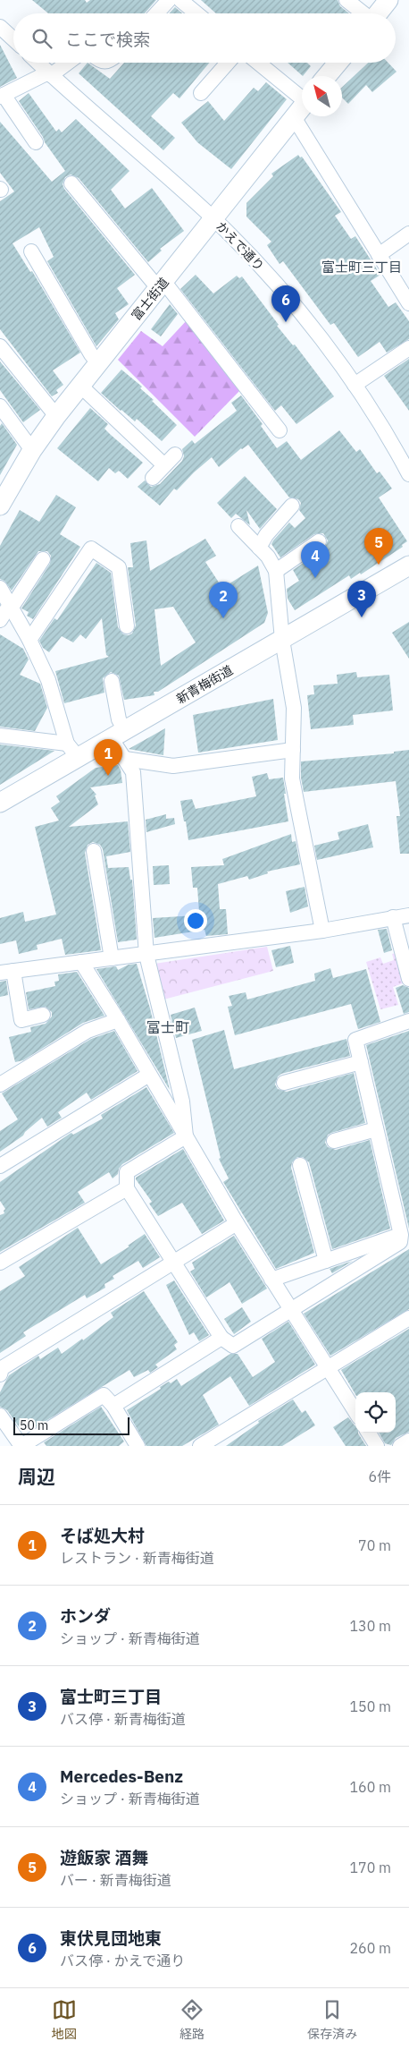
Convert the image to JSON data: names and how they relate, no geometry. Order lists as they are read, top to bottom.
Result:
{
  "streets": {
    "main road": ["富士街道", "新青梅街道"],
    "street": ["かえで通り"]
  },
  "crossings": [
    ["かえで通り", "富士街道"]
  ],
  "districts": ["富士町三丁目", "富士町"],
  "scale_bar": "50 m",
  "north": "top left",
  "page": {
    "search": "ここで検索",
    "pins": [
      "6",
      "5",
      "4",
      "3",
      "2",
      "1"
    ],
    "scale": "50 m",
    "heading": ["周辺", "6件"],
    "list": [
      {
        "mark": "1",
        "name": "そば処大村",
        "note": "レストラン · 新青梅街道",
        "value": "70 m"
      },
      {
        "mark": "2",
        "name": "ホンダ",
        "note": "ショップ · 新青梅街道",
        "value": "130 m"
      },
      {
        "mark": "3",
        "name": "富士町三丁目",
        "note": "バス停 · 新青梅街道",
        "value": "150 m"
      },
      {
        "mark": "4",
        "name": "Mercedes-Benz",
        "note": "ショップ · 新青梅街道",
        "value": "160 m"
      },
      {
        "mark": "5",
        "name": "遊飯家 酒舞",
        "note": "バー · 新青梅街道",
        "value": "170 m"
      },
      {
        "mark": "6",
        "name": "東伏見団地東",
        "note": "バス停 · かえで通り",
        "value": "260 m"
      }
    ],
    "nav": ["地図", "経路", "保存済み"]
  }
}
